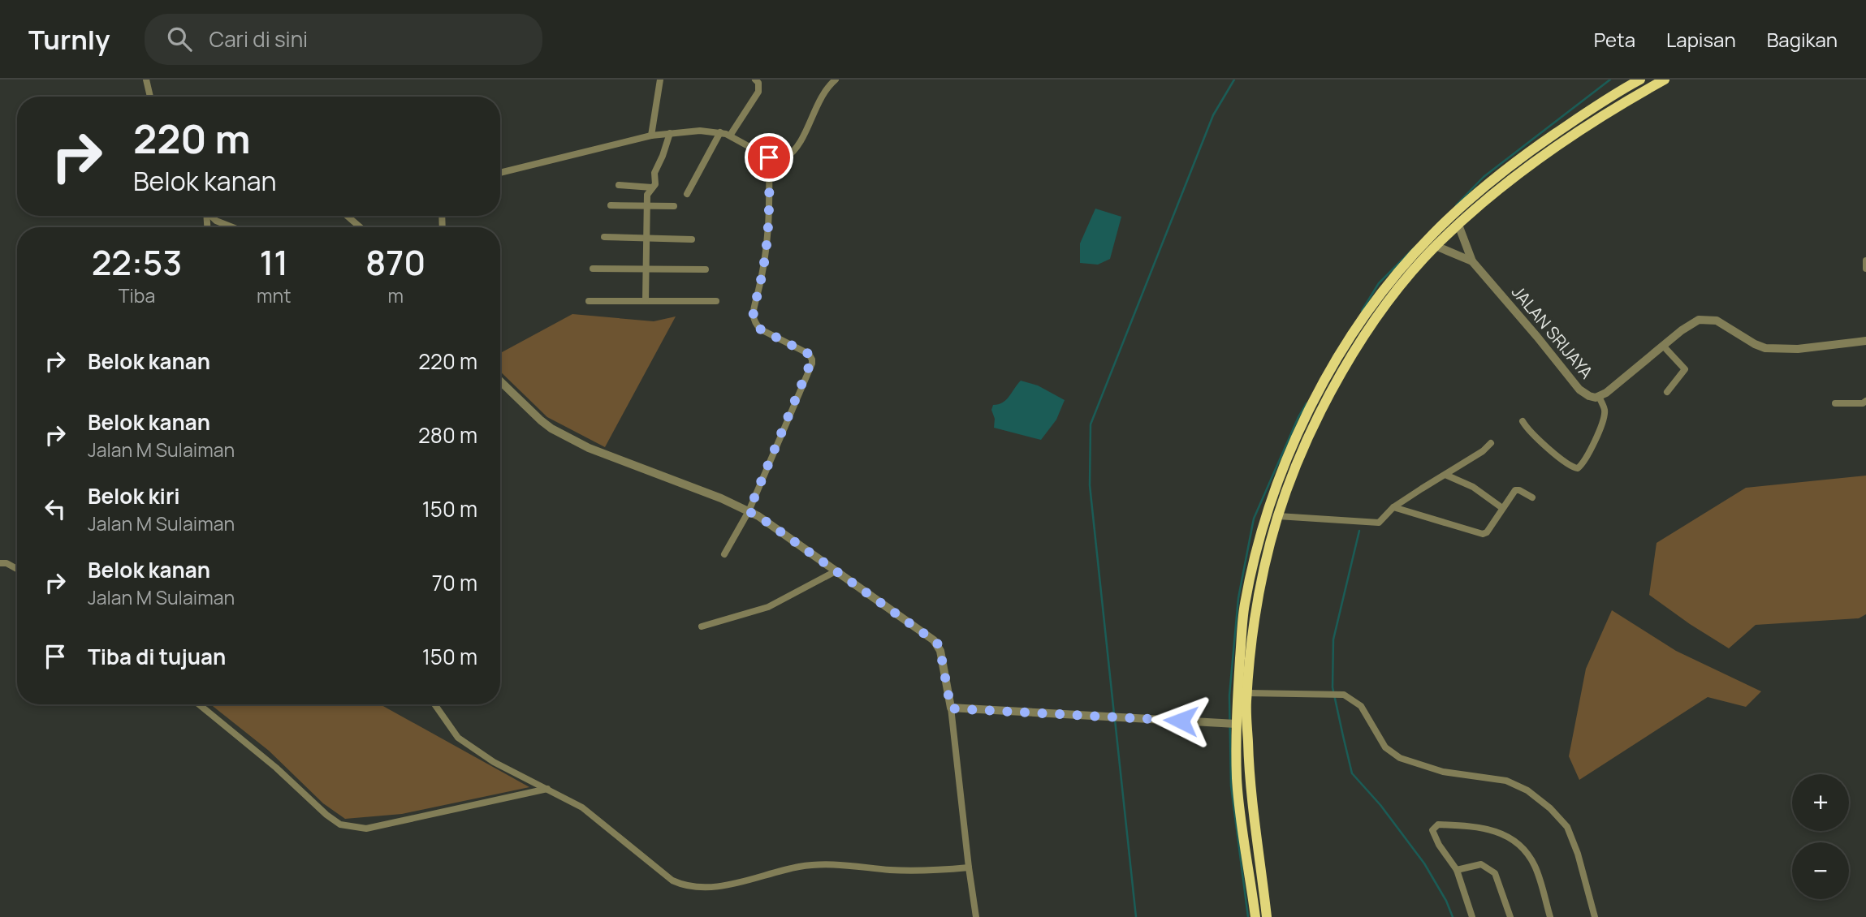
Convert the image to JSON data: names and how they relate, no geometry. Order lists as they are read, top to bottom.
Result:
{
  "streets": {
    "street": ["JALAN SRIJAYA"]
  },
  "page": {
    "header": "Turnly",
    "search": "Cari di sini",
    "nav": ["Peta", "Lapisan", "Bagikan"],
    "turn": ["220 m", "Belok kanan"],
    "eta": [
      "22:53",
      "Tiba",
      "11",
      "mnt",
      "870",
      "m"
    ],
    "list": [
      {
        "name": "Belok kanan",
        "value": "220 m"
      },
      {
        "name": "Belok kanan",
        "note": "Jalan M Sulaiman",
        "value": "280 m"
      },
      {
        "name": "Belok kiri",
        "note": "Jalan M Sulaiman",
        "value": "150 m"
      },
      {
        "name": "Belok kanan",
        "note": "Jalan M Sulaiman",
        "value": "70 m"
      },
      {
        "name": "Tiba di tujuan",
        "value": "150 m"
      }
    ],
    "map_buttons": ["+", "−"]
  }
}
